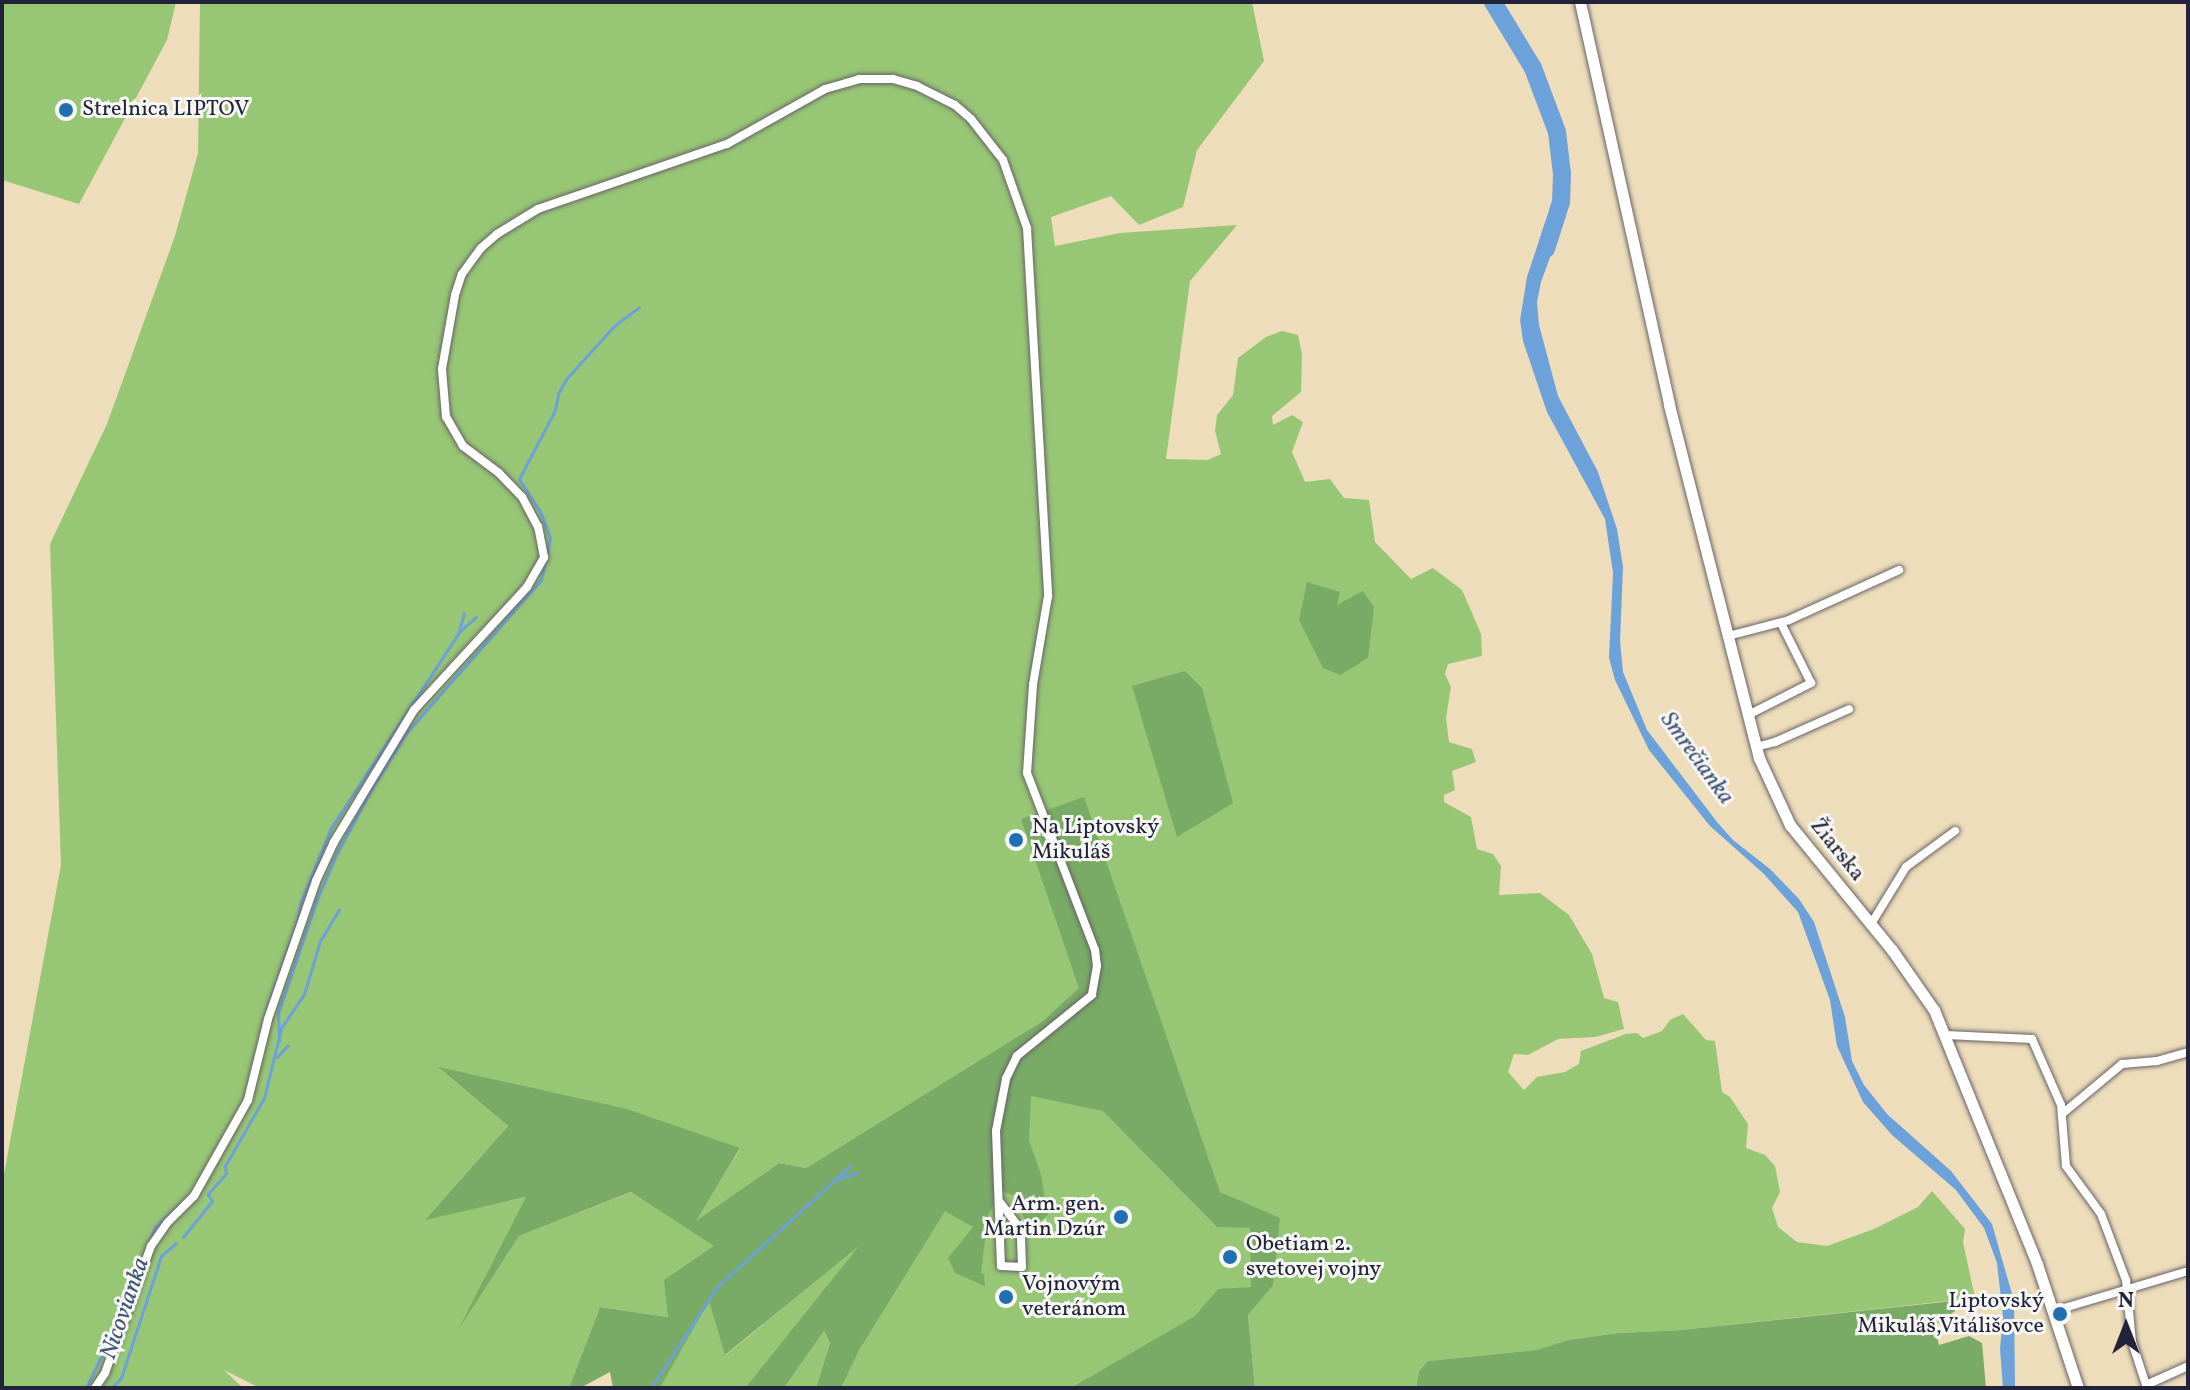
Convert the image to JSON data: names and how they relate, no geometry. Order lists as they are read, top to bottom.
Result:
{
  "streets": {
    "street": ["Žiarska"]
  },
  "water": ["Smrečianka", "Nicovianka"],
  "places": [
    "Strelnica LIPTOV",
    "Na Liptovský Mikuláš",
    "Arm. gen. Martin Dzúr",
    "Obetiam 2. svetovej vojny",
    "Vojnovým veteránom",
    "Liptovský Mikuláš,Vitálišovce"
  ],
  "north": "top"
}
